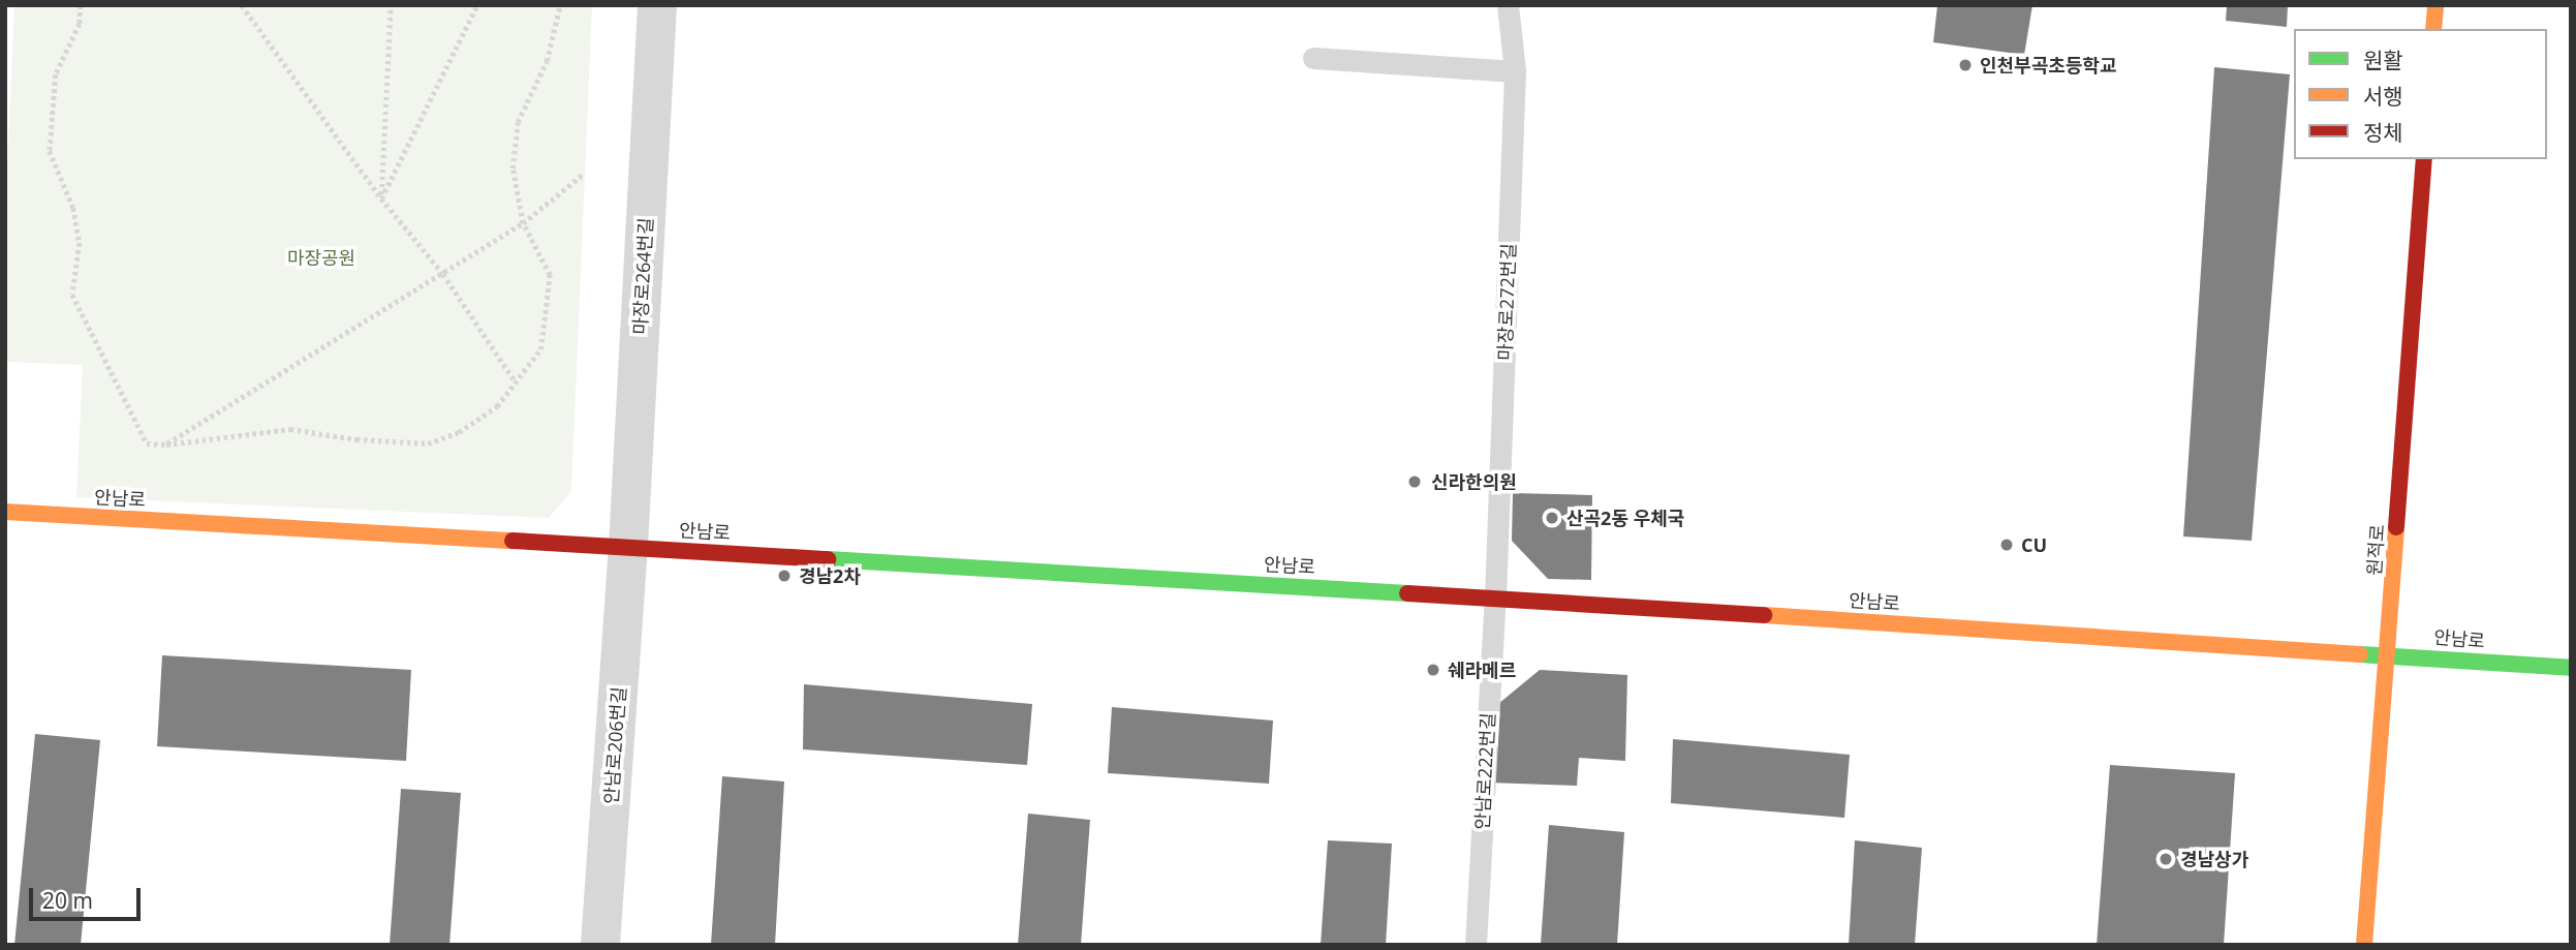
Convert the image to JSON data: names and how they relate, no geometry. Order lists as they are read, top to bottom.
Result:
{
  "streets": {
    "main road": ["안남로", "원적로"],
    "street": ["마장로264번길", "안남로206번길"],
    "lane": ["마장로272번길", "안남로222번길"]
  },
  "crossings": [
    ["마장로264번길", "안남로"],
    ["마장로264번길", "안남로206번길"],
    ["마장로272번길", "안남로"],
    ["마장로272번길", "안남로222번길"],
    ["안남로", "원적로"],
    ["안남로", "안남로206번길"],
    ["안남로", "안남로222번길"]
  ],
  "parks": ["마장공원"],
  "places": [
    "인천부곡초등학교",
    "신라한의원",
    "산곡2동 우체국",
    "CU",
    "경남2차",
    "쉐라메르",
    "경남상가"
  ],
  "legend": ["원활", "서행", "정체"],
  "scale_bar": "20 m"
}
